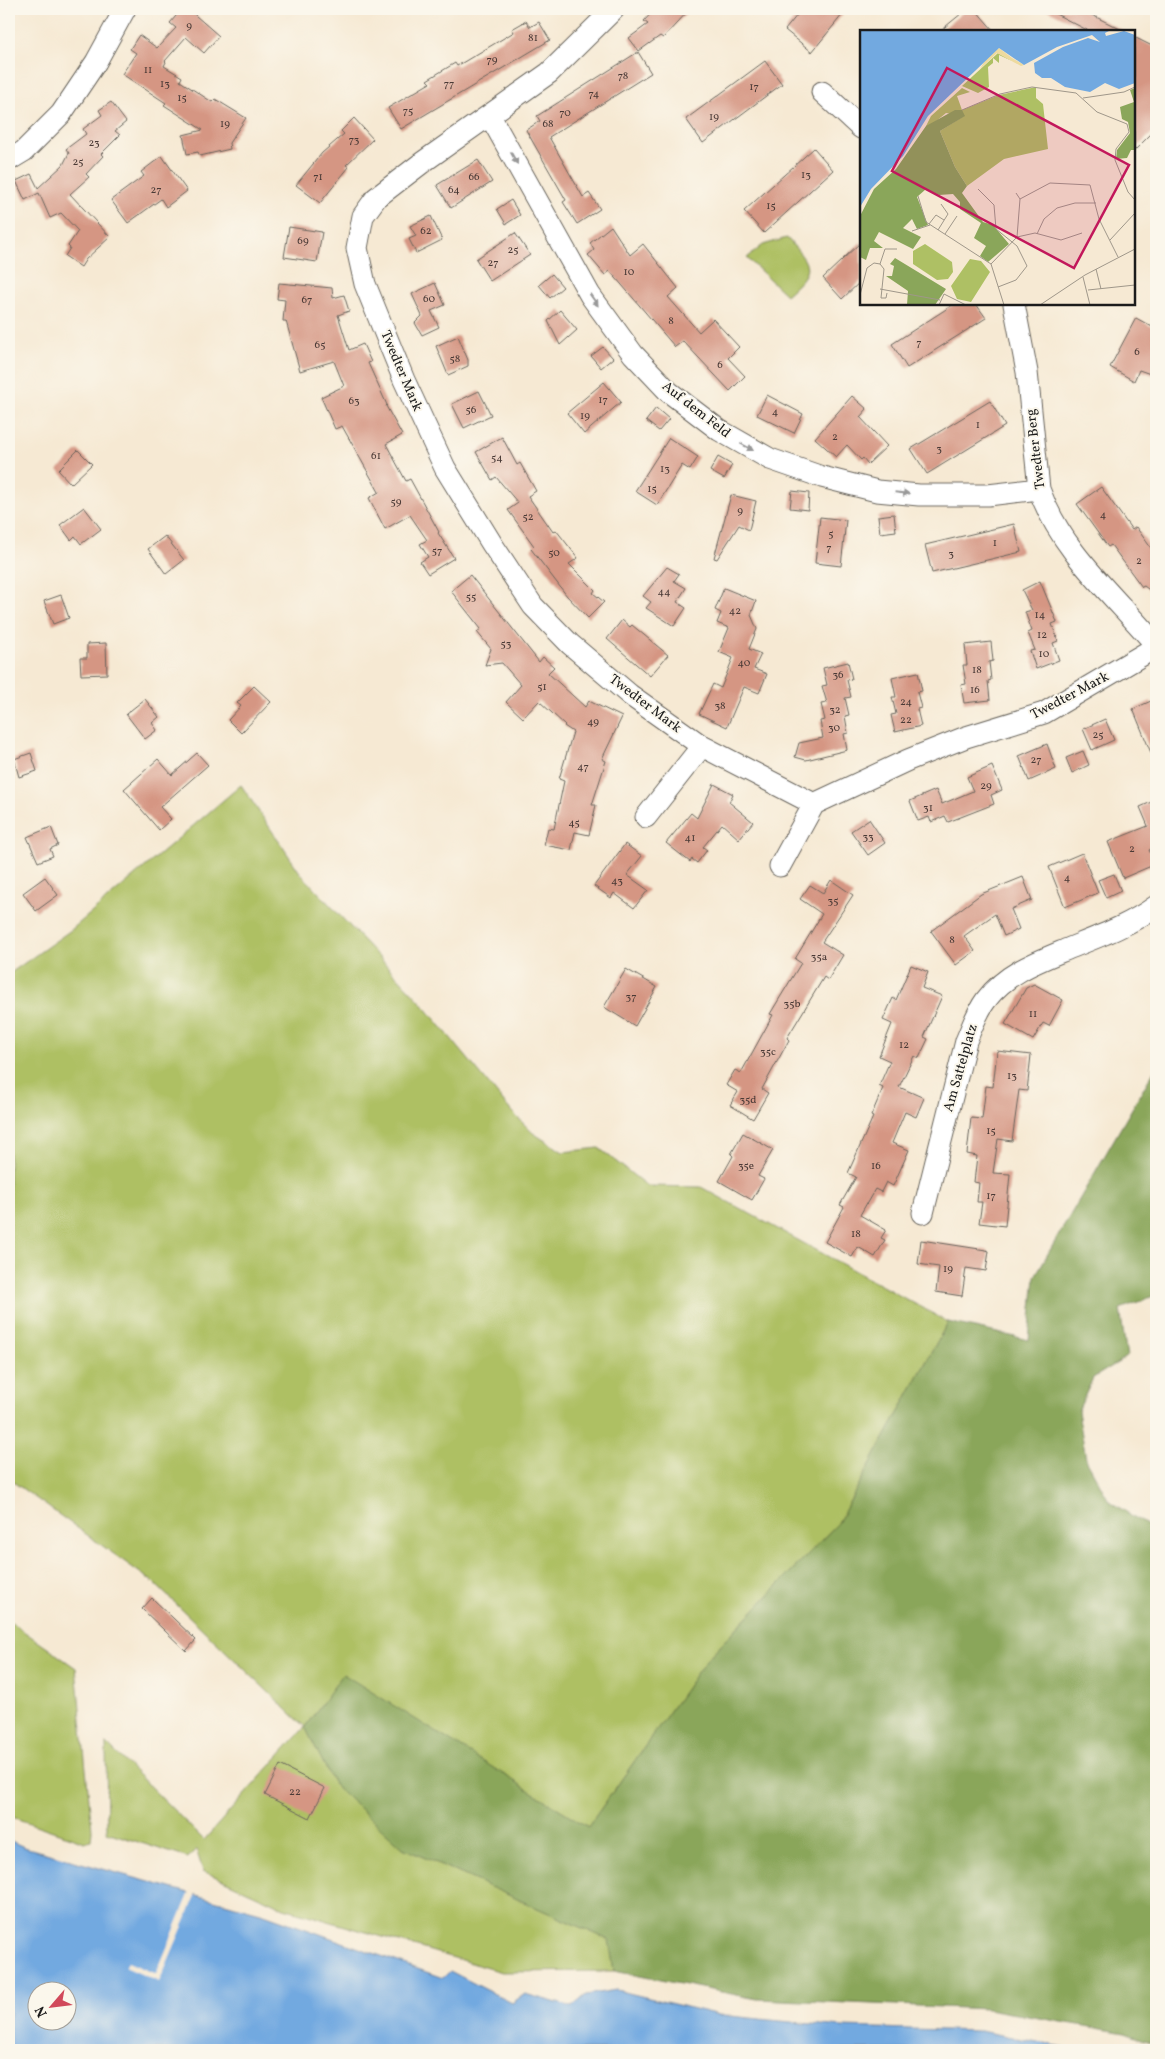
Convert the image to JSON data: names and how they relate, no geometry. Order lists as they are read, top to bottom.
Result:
{
  "streets": {
    "street": [
      "Twedter Mark",
      "Auf dem Feld",
      "Twedter Berg",
      "Am Sattelplatz"
    ]
  },
  "crossings": [
    ["Twedter Mark", "Auf dem Feld"],
    ["Twedter Mark", "Twedter Berg"],
    ["Auf dem Feld", "Twedter Berg"]
  ],
  "one_way": ["Auf dem Feld"],
  "house_numbers": [
    "9",
    "81",
    "79",
    "11",
    "78",
    "13",
    "77",
    "17",
    "74",
    "15",
    "75",
    "70",
    "19",
    "19",
    "68",
    "73",
    "23",
    "25",
    "13",
    "71",
    "66",
    "27",
    "64",
    "15",
    "62",
    "69",
    "25",
    "27",
    "10",
    "60",
    "67",
    "8",
    "7",
    "65",
    "6",
    "58",
    "6",
    "17",
    "63",
    "56",
    "4",
    "19",
    "1",
    "2",
    "3",
    "61",
    "54",
    "13",
    "15",
    "59",
    "9",
    "4",
    "52",
    "5",
    "1",
    "7",
    "57",
    "50",
    "3",
    "2",
    "44",
    "55",
    "42",
    "14",
    "12",
    "53",
    "10",
    "40",
    "18",
    "36",
    "51",
    "16",
    "24",
    "38",
    "32",
    "22",
    "49",
    "30",
    "25",
    "27",
    "47",
    "29",
    "31",
    "45",
    "33",
    "41",
    "2",
    "4",
    "43",
    "35",
    "8",
    "35a",
    "37",
    "35b",
    "11",
    "12",
    "35c",
    "13",
    "35d",
    "15",
    "35e",
    "16",
    "17",
    "18",
    "19",
    "22"
  ],
  "north": "bottom left"
}
